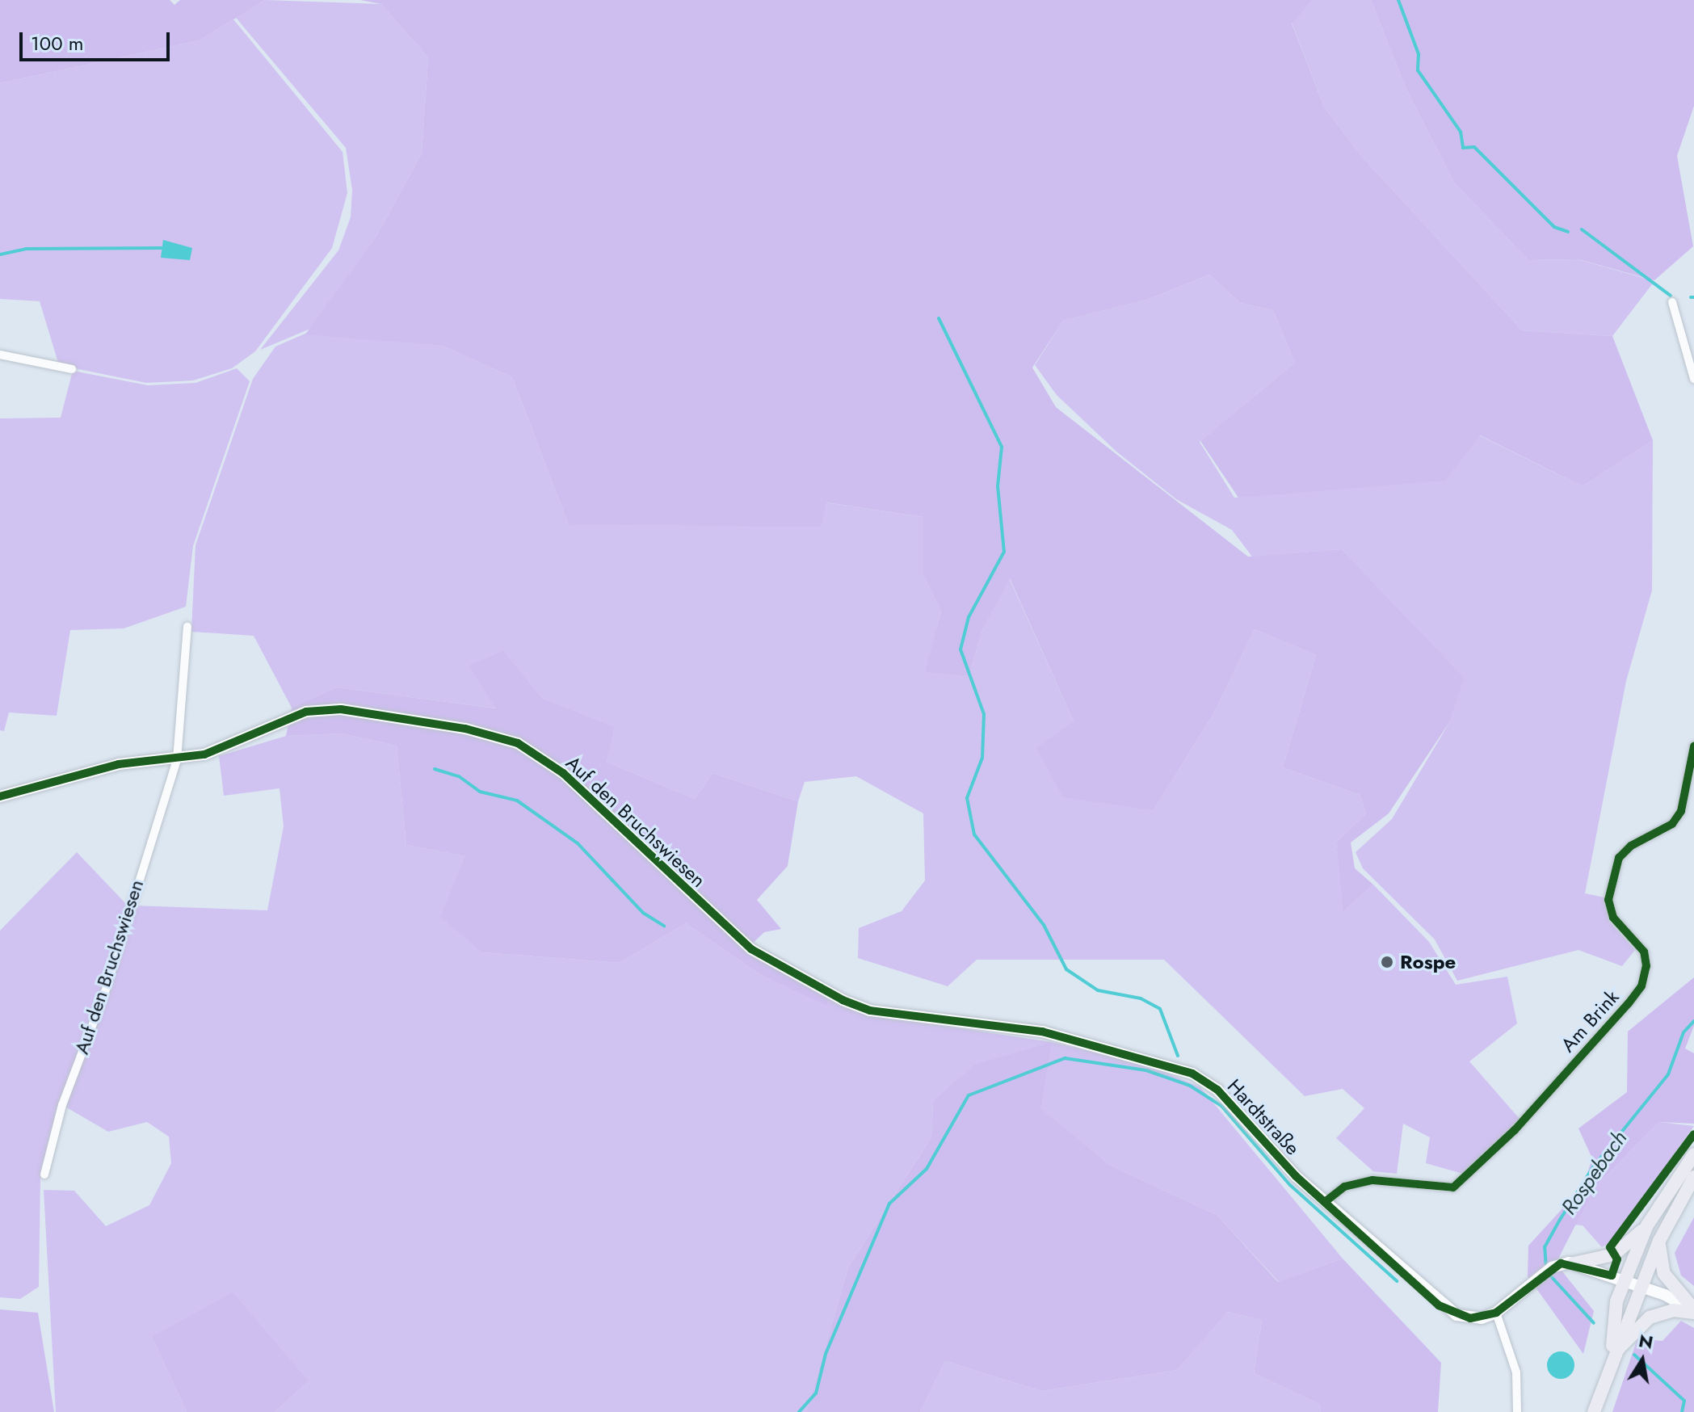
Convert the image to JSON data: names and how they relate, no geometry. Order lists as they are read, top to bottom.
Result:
{
  "streets": {
    "street": ["Auf den Bruchswiesen", "Am Brink", "Hardtstraße"]
  },
  "crossings": [
    ["Auf den Bruchswiesen", "Hardtstraße"],
    ["Am Brink", "Hardtstraße"]
  ],
  "water": ["Rospebach"],
  "places": ["Rospe"],
  "scale_bar": "100 m",
  "north": "top"
}
